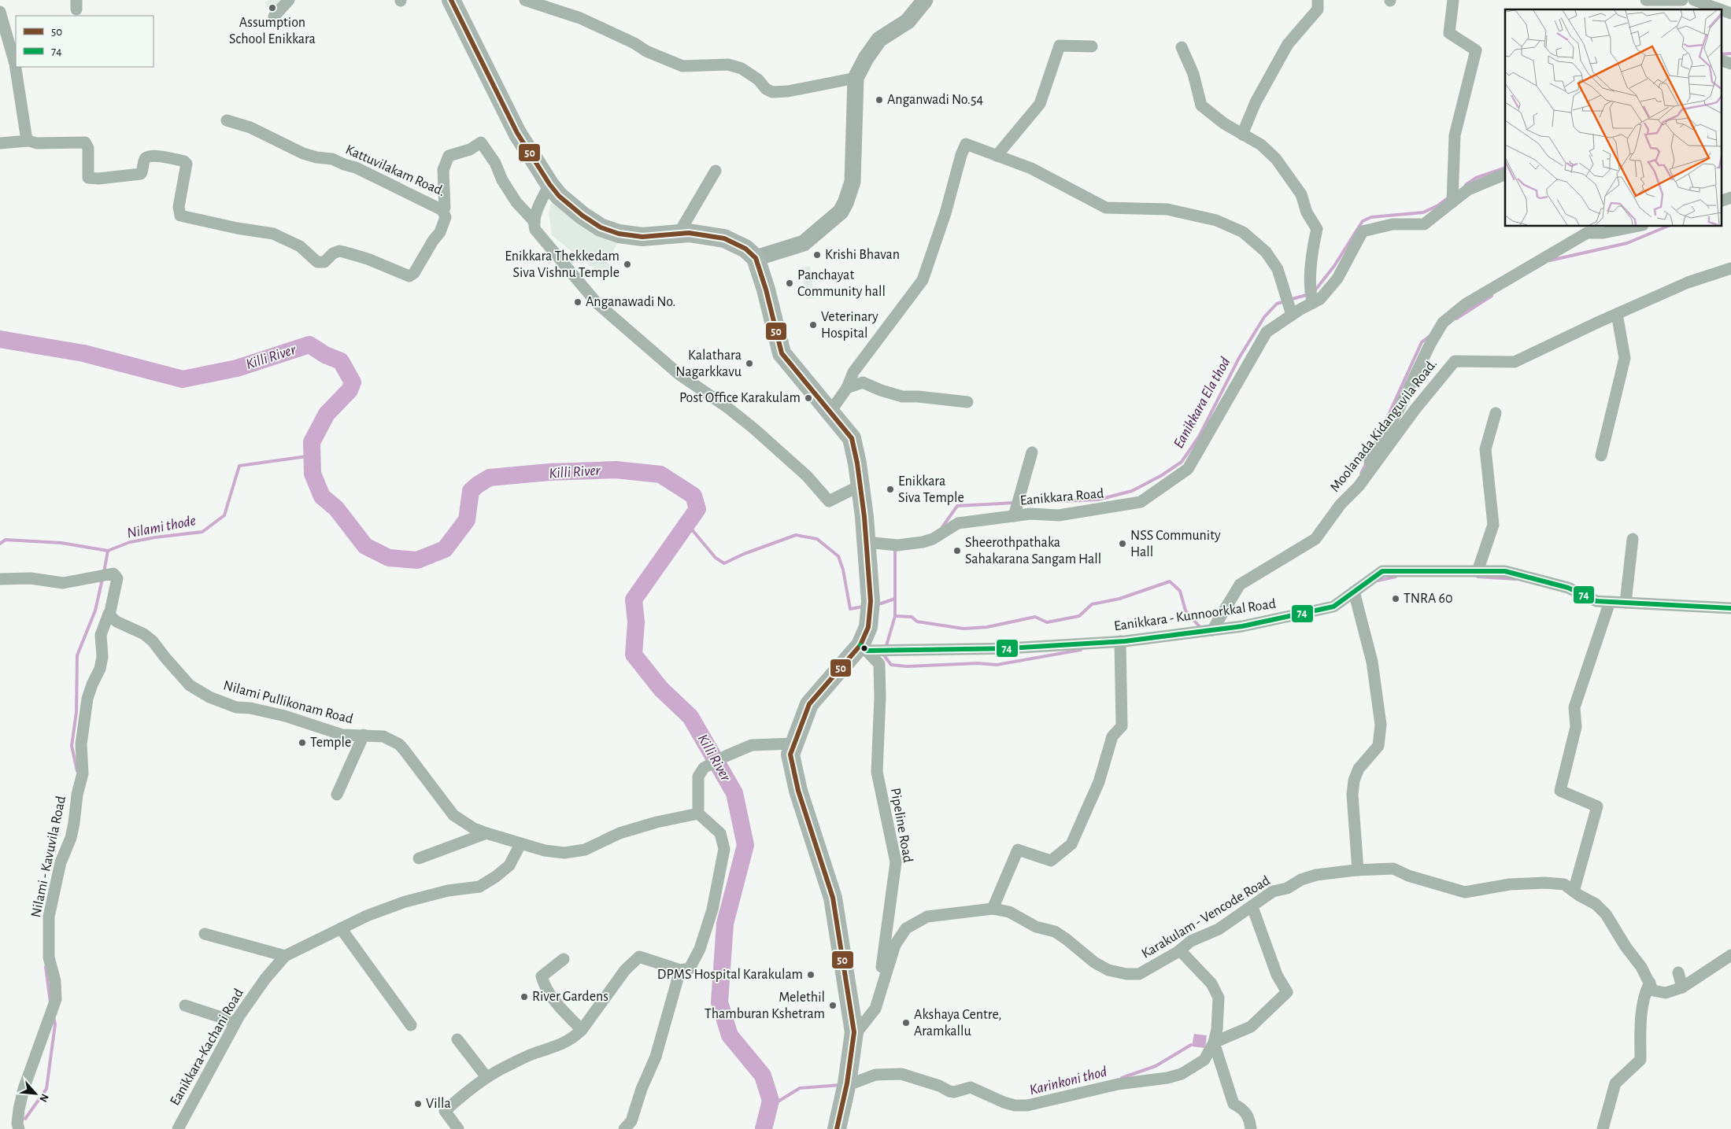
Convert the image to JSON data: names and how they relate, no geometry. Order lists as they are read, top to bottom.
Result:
{
  "streets": {
    "street": [
      "Kattuvilakam Road.",
      "Moolanada Kidanguvila Road.",
      "Eanikkara Road",
      "Eanikkara - Kunnoorkkal Road",
      "Nilami Pullikonam Road",
      "Pipeline Road",
      "Nilami - Kavuvila Road",
      "Karakulam - Vencode Road",
      "Eanikkara-Kachani Road"
    ]
  },
  "crossings": [
    ["Moolanada Kidanguvila Road.", "Eanikkara - Kunnoorkkal Road"],
    ["Eanikkara - Kunnoorkkal Road", "Pipeline Road"],
    ["Nilami Pullikonam Road", "Nilami - Kavuvila Road"],
    ["Nilami Pullikonam Road", "Eanikkara-Kachani Road"],
    ["Pipeline Road", "Karakulam - Vencode Road"]
  ],
  "water": [
    "Killi River",
    "Eanikkara Ela thod",
    "Nilami thode",
    "Karinkoni thod"
  ],
  "places": [
    "Assumption School Enikkara",
    "Anganwadi No.54",
    "Krishi Bhavan",
    "Enikkara Thekkedam Siva Vishnu Temple",
    "Panchayat Community hall",
    "Anganawadi No.",
    "Veterinary Hospital",
    "Kalathara Nagarkkavu",
    "Post Office Karakulam",
    "Enikkara Siva Temple",
    "NSS Community Hall",
    "Sheerothpathaka Sahakarana Sangam Hall",
    "TNRA 60",
    "Temple",
    "DPMS Hospital Karakulam",
    "River Gardens",
    "Melethil Thamburan Kshetram",
    "Akshaya Centre, Aramkallu",
    "Villa"
  ],
  "lines": ["transit line 50", "transit line 74"],
  "legend": ["50", "74"],
  "north": "bottom right"
}
